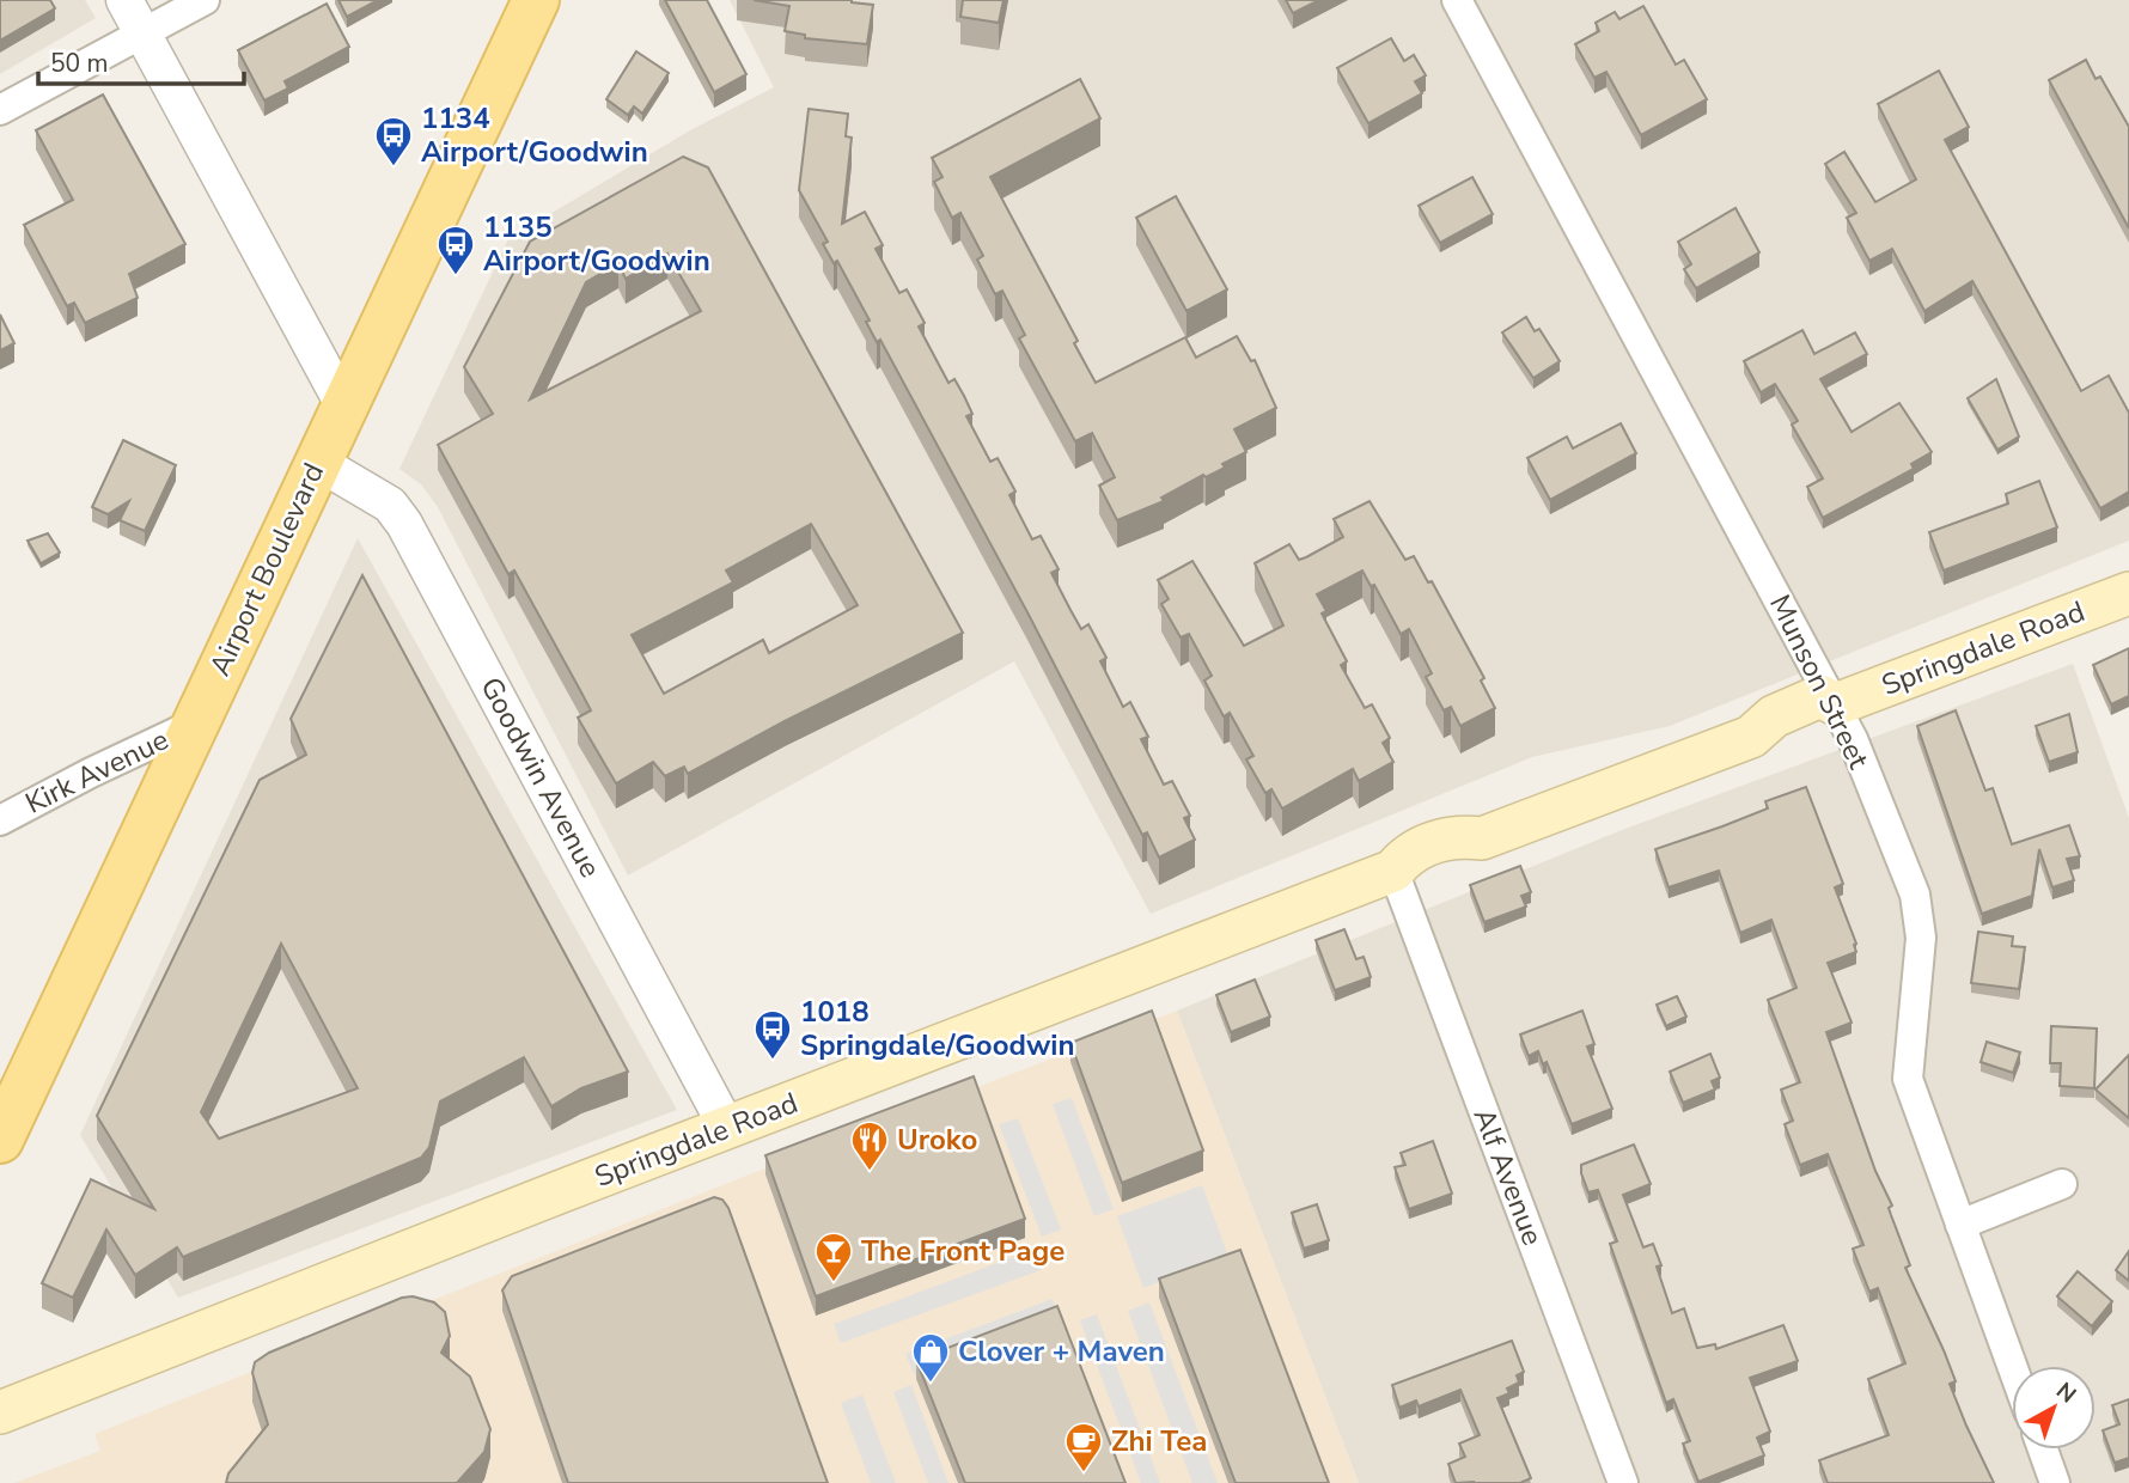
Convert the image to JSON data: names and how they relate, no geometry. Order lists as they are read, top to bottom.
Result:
{
  "streets": {
    "main road": ["Airport Boulevard", "Springdale Road"],
    "street": [
      "Munson Street",
      "Kirk Avenue",
      "Goodwin Avenue",
      "Alf Avenue"
    ]
  },
  "crossings": [
    ["Airport Boulevard", "Kirk Avenue"],
    ["Airport Boulevard", "Goodwin Avenue"],
    ["Springdale Road", "Munson Street"],
    ["Springdale Road", "Goodwin Avenue"],
    ["Springdale Road", "Alf Avenue"]
  ],
  "places": {
    "bus stop": ["1134 Airport/Goodwin", "1135 Airport/Goodwin", "1018 Springdale/Goodwin"],
    "restaurant": ["Uroko"],
    "bar": ["The Front Page"],
    "shop": ["Clover + Maven"],
    "cafe": ["Zhi Tea"]
  },
  "scale_bar": "50 m",
  "north": "top right"
}
